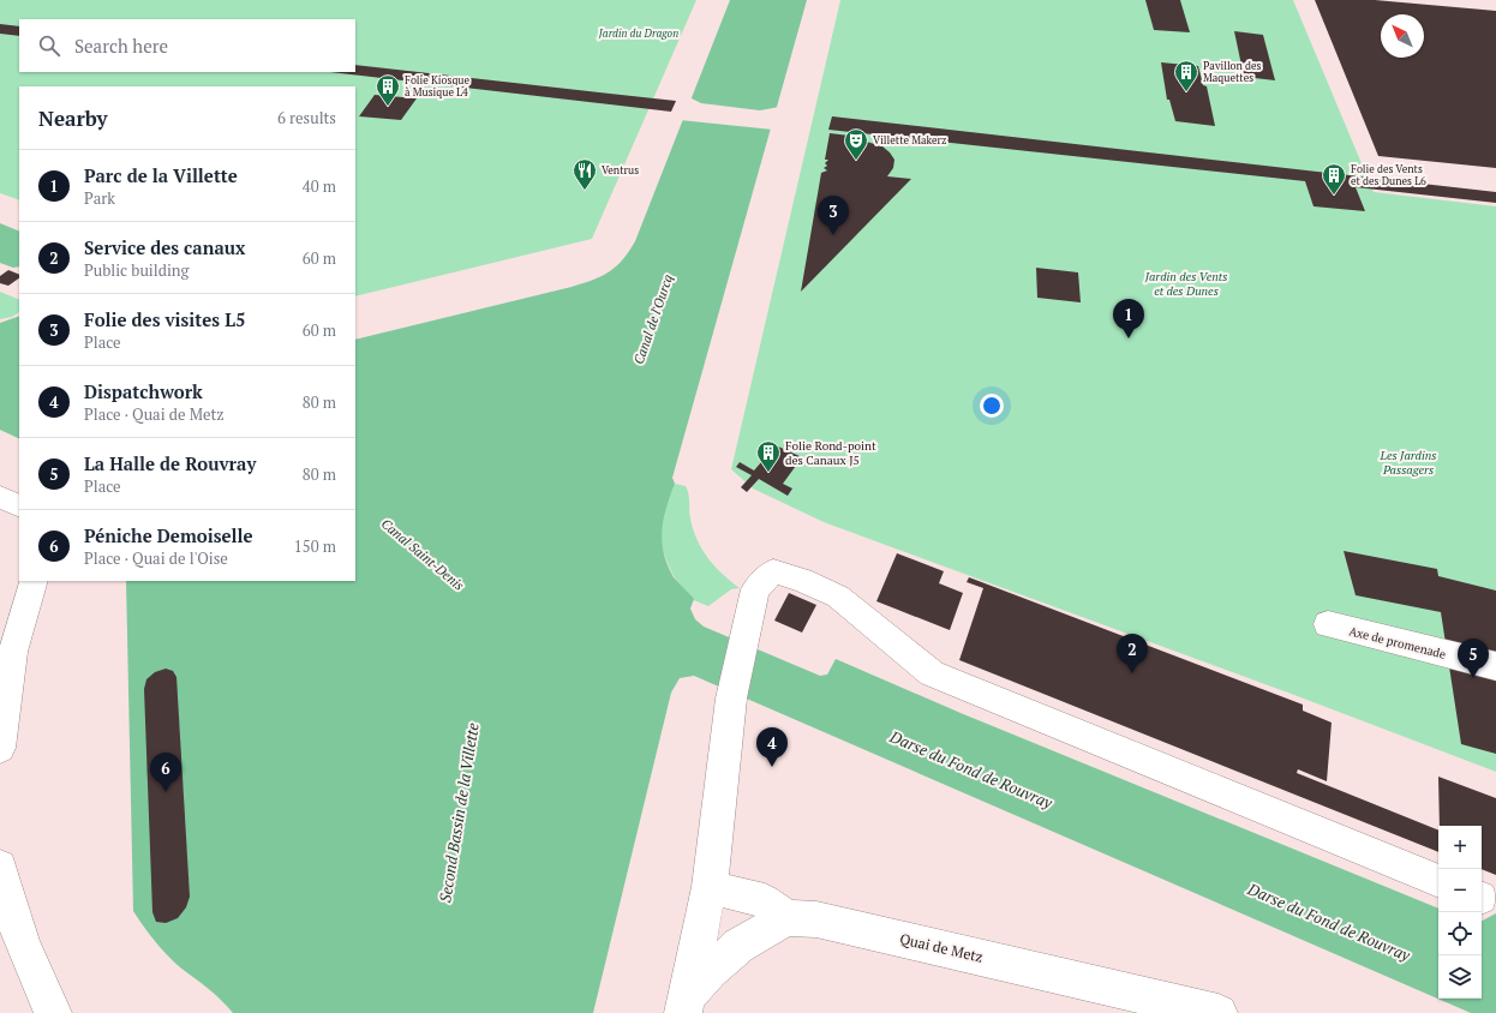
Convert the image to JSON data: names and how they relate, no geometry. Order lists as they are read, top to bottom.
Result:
{
  "streets": {
    "street": ["Axe de promenade", "Quai de Metz"]
  },
  "water": [
    "Canal de l'Ourcq",
    "Canal Saint-Denis",
    "Darse du Fond de Rouvray",
    "Second Bassin de la Villette"
  ],
  "parks": ["Jardin du Dragon", "Jardin des Vents et des Dunes", "Les Jardins Passagers"],
  "places": {
    "building": [
      "Pavillon des Maquettes",
      "Folie Kiosque à Musique L4",
      "Folie des Vents et des Dunes L6",
      "Folie Rond-point des Canaux J5"
    ],
    "theatre": ["Villette Makerz"],
    "restaurant": ["Ventrus"]
  },
  "north": "top left",
  "page": {
    "search": "Search here",
    "heading": ["Nearby", "6 results"],
    "list": [
      {
        "mark": "1",
        "name": "Parc de la Villette",
        "note": "Park",
        "value": "40 m"
      },
      {
        "mark": "2",
        "name": "Service des canaux",
        "note": "Public building",
        "value": "60 m"
      },
      {
        "mark": "3",
        "name": "Folie des visites L5",
        "note": "Place",
        "value": "60 m"
      },
      {
        "mark": "4",
        "name": "Dispatchwork",
        "note": "Place · Quai de Metz",
        "value": "80 m"
      },
      {
        "mark": "5",
        "name": "La Halle de Rouvray",
        "note": "Place",
        "value": "80 m"
      },
      {
        "mark": "6",
        "name": "Péniche Demoiselle",
        "note": "Place · Quai de l'Oise",
        "value": "150 m"
      }
    ],
    "pins": [
      "3",
      "1",
      "2",
      "5",
      "4",
      "6"
    ],
    "map_buttons": ["+", "−"]
  }
}
